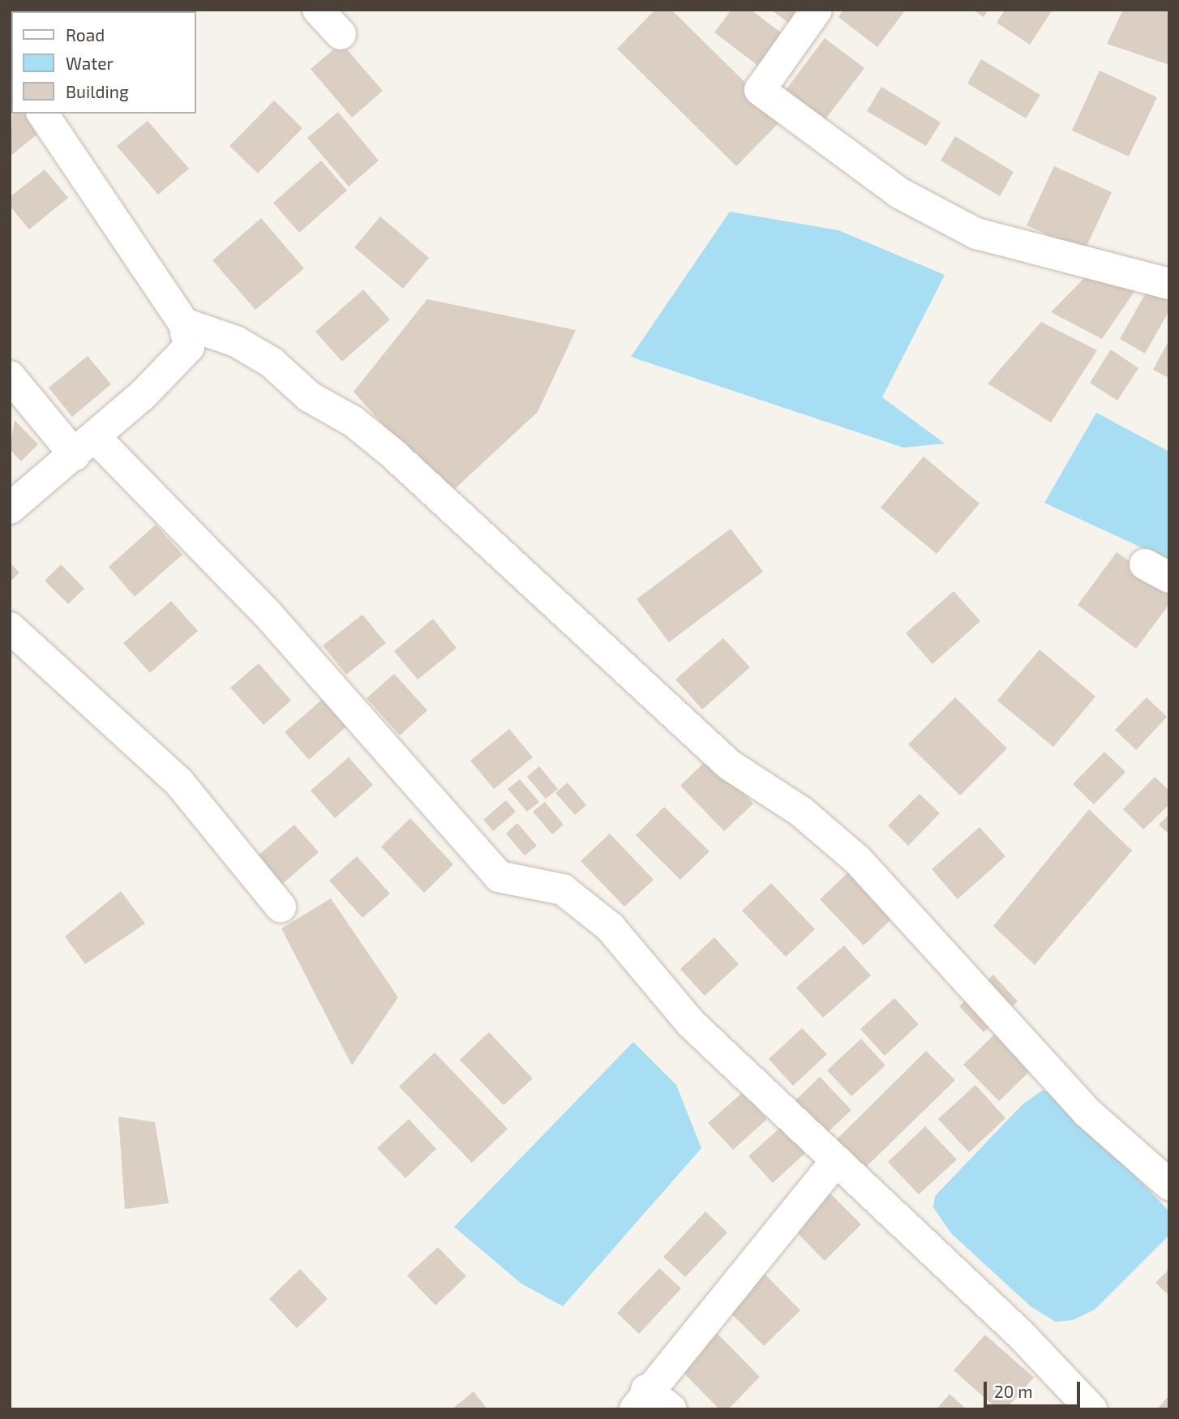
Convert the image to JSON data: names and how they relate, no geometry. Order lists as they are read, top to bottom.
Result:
{
  "legend": ["Road", "Water", "Building"],
  "scale_bar": "20 m"
}
